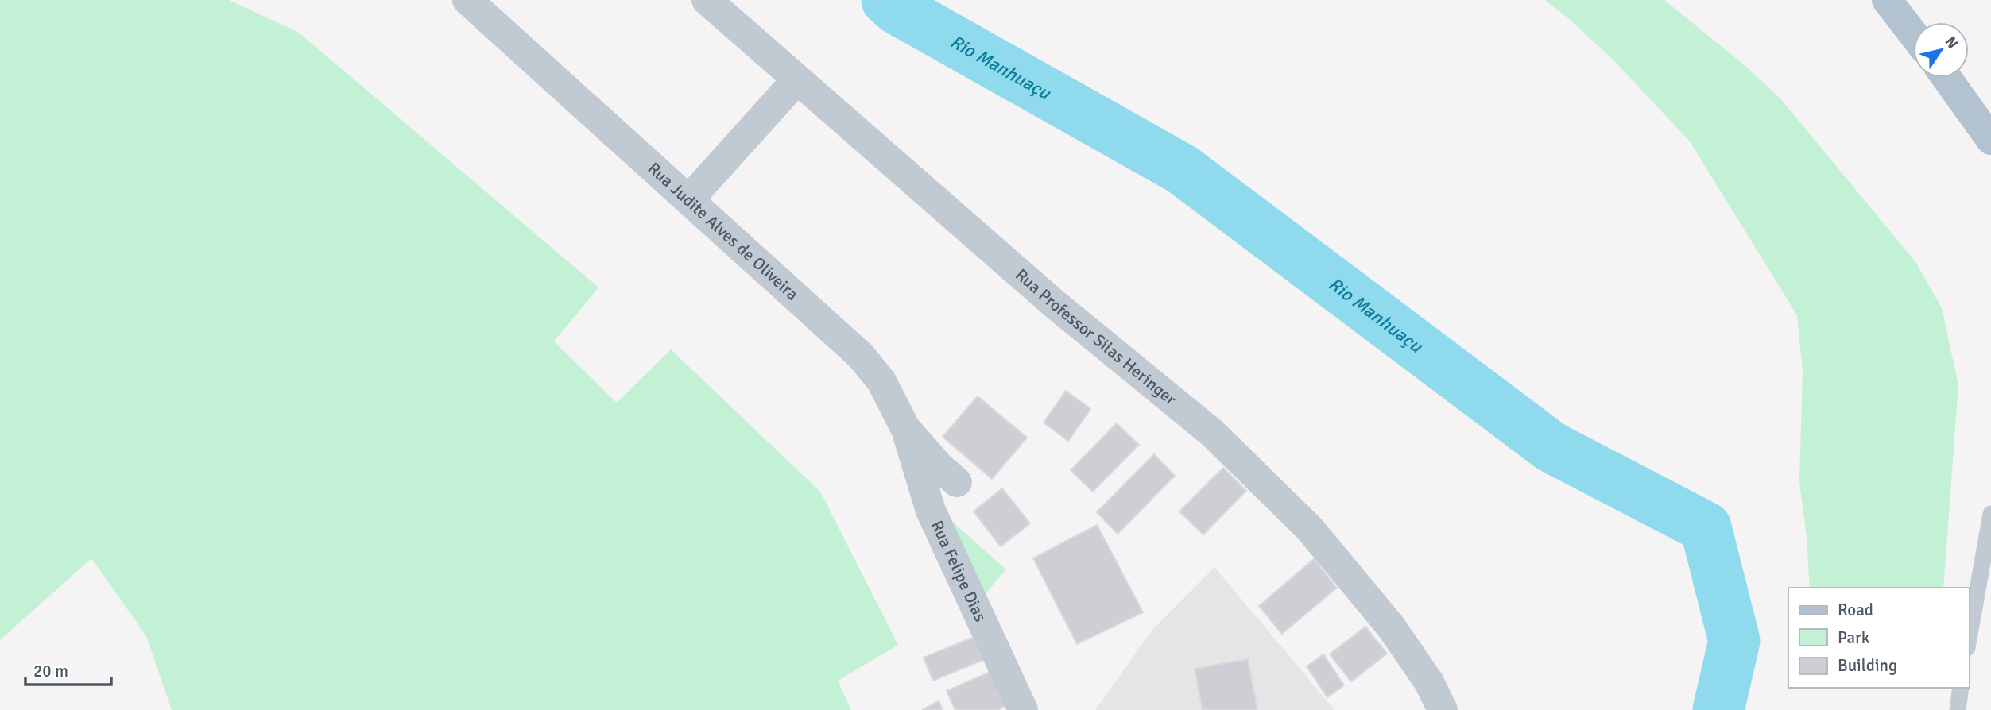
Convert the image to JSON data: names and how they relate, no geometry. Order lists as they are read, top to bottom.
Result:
{
  "streets": {
    "street": ["Rua Judite Alves de Oliveira", "Rua Professor Silas Heringer", "Rua Felipe Dias"]
  },
  "crossings": [
    ["Rua Judite Alves de Oliveira", "Rua Felipe Dias"]
  ],
  "water": ["Rio Manhuaçu"],
  "legend": ["Road", "Park", "Building"],
  "scale_bar": "20 m",
  "north": "top right"
}
